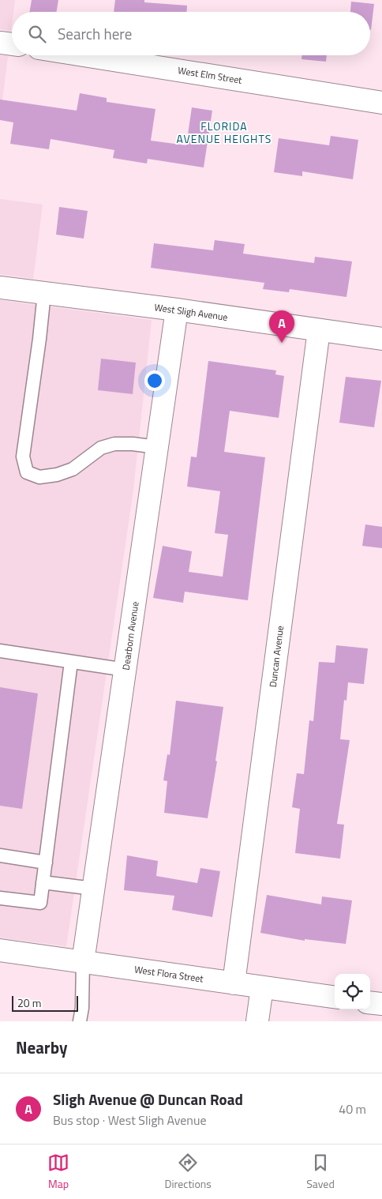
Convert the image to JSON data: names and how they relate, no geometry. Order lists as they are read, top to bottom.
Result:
{
  "streets": {
    "street": [
      "West Elm Street",
      "West Sligh Avenue",
      "Dearborn Avenue",
      "Duncan Avenue",
      "West Flora Street"
    ]
  },
  "crossings": [
    ["West Sligh Avenue", "Dearborn Avenue"],
    ["West Sligh Avenue", "Duncan Avenue"],
    ["Dearborn Avenue", "West Flora Street"],
    ["Duncan Avenue", "West Flora Street"]
  ],
  "districts": ["FLORIDA AVENUE HEIGHTS"],
  "scale_bar": "20 m",
  "page": {
    "search": "Search here",
    "pins": "A",
    "scale": "20 m",
    "heading": "Nearby",
    "list": [
      {
        "mark": "A",
        "name": "Sligh Avenue @ Duncan Road",
        "note": "Bus stop · West Sligh Avenue",
        "value": "40 m"
      }
    ],
    "nav": ["Map", "Directions", "Saved"]
  }
}
